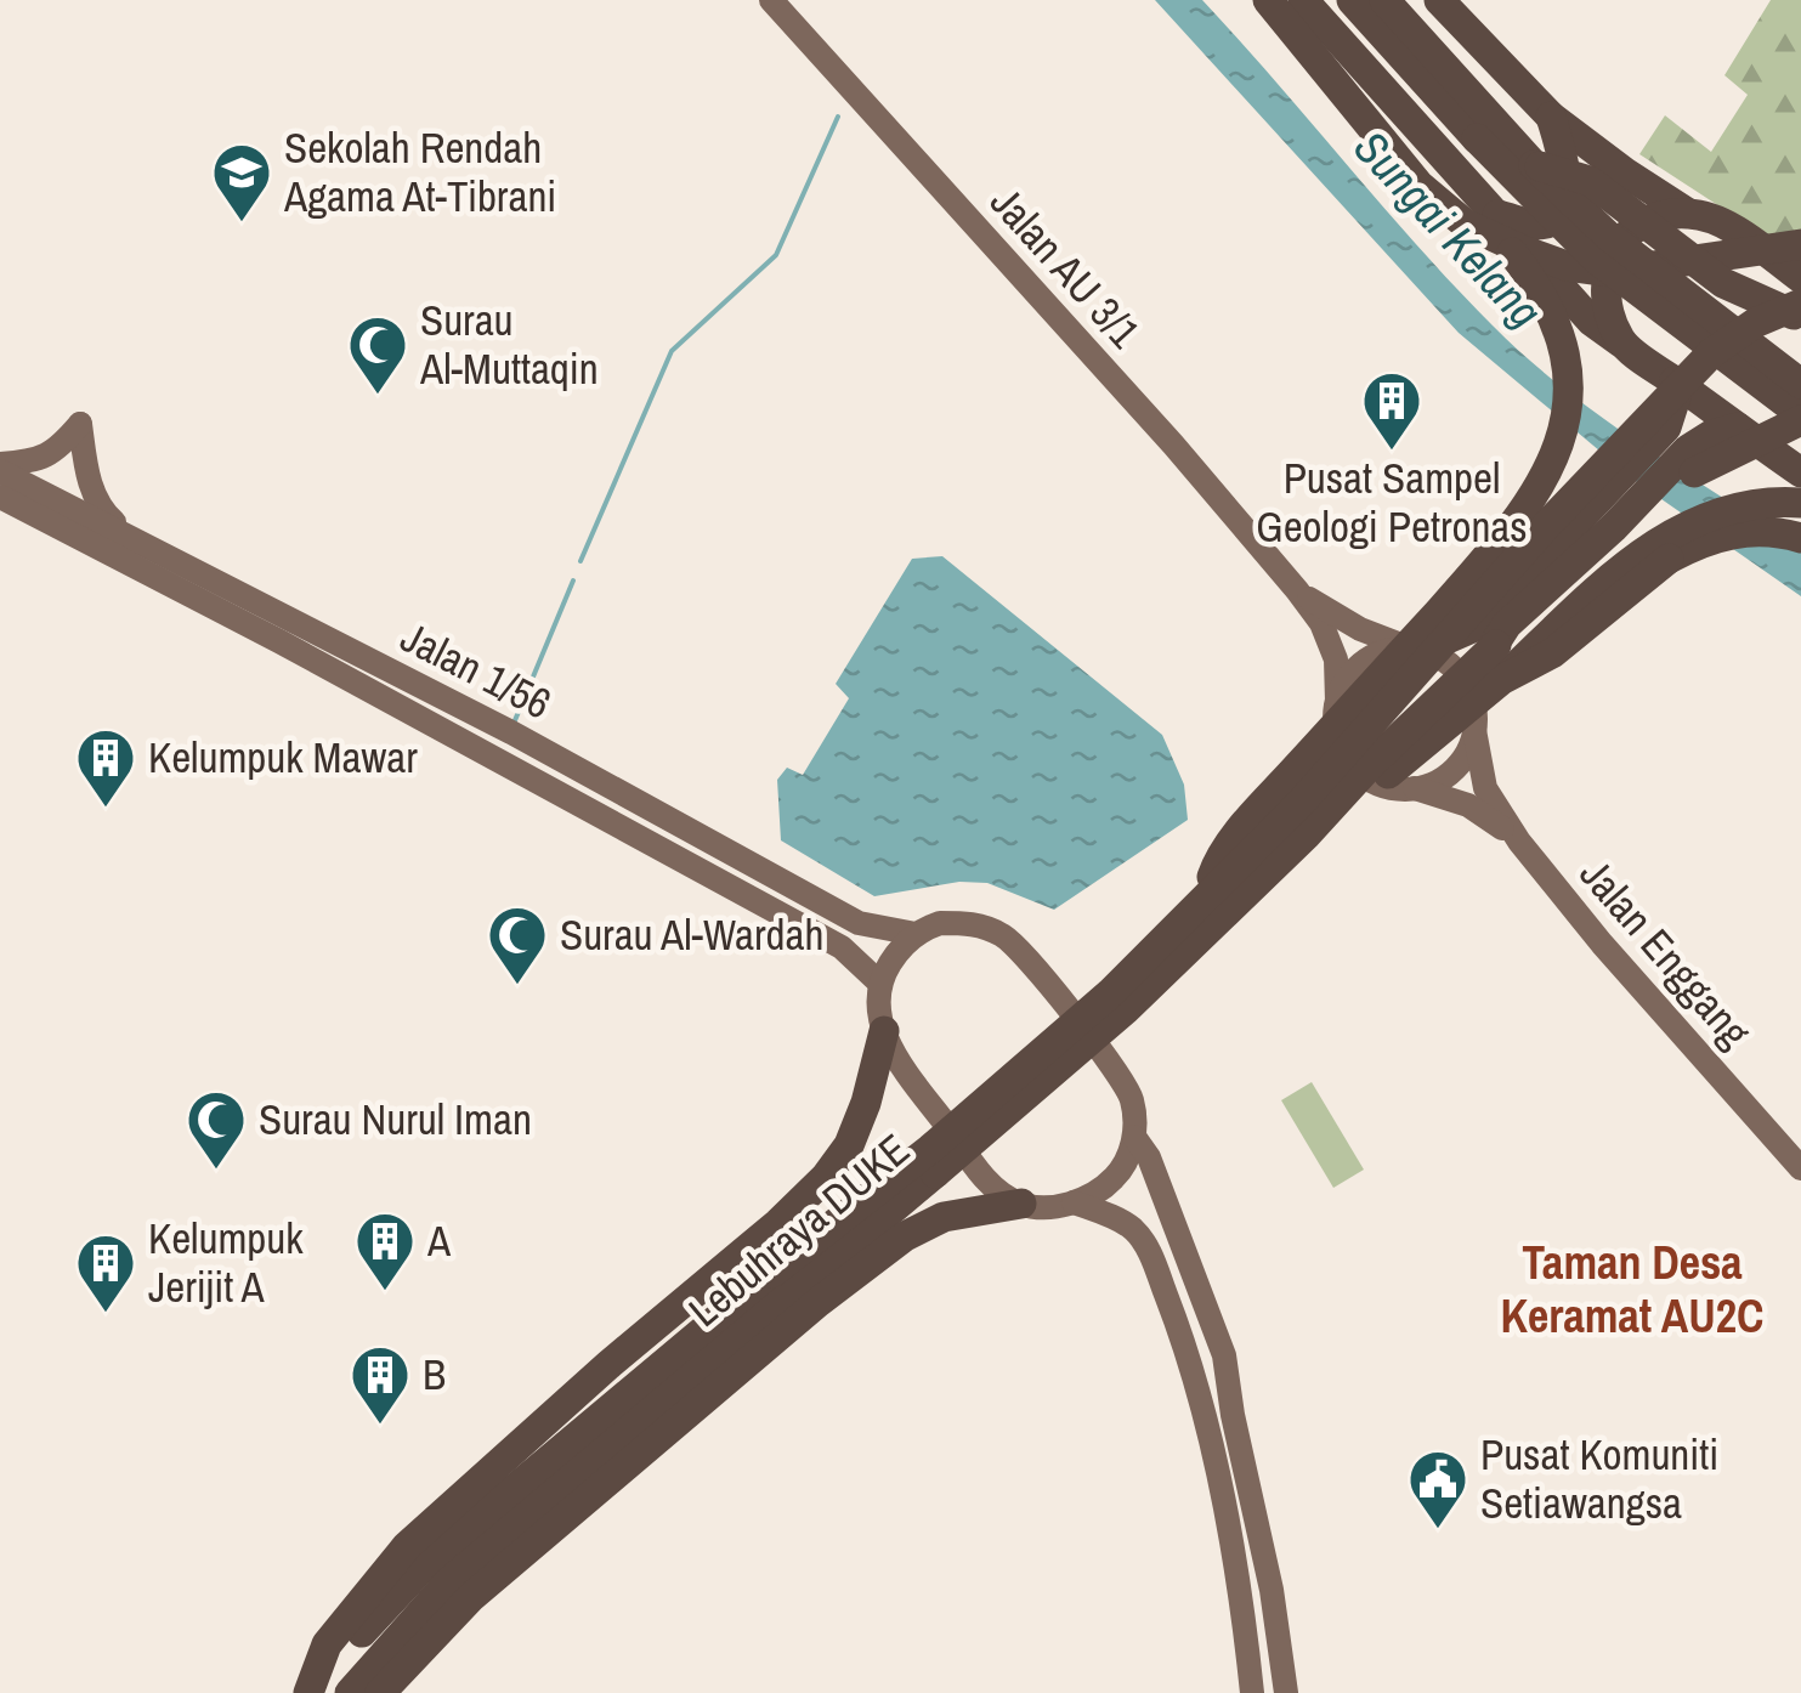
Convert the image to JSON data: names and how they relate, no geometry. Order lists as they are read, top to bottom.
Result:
{
  "streets": {
    "highway": ["Lebuhraya DUKE"],
    "main road": ["Jalan AU 3/1", "Jalan 1/56", "Jalan Enggang"]
  },
  "crossings": [
    ["Jalan AU 3/1", "Jalan Enggang"]
  ],
  "districts": ["Taman Desa Keramat AU2C"],
  "water": ["Sungai Kelang"],
  "places": {
    "school or university": ["Sekolah Rendah Agama At-Tibrani"],
    "mosque": ["Surau Al-Muttaqin", "Surau Al-Wardah", "Surau Nurul Iman"],
    "building": [
      "Pusat Sampel Geologi Petronas",
      "Kelumpuk Mawar",
      "A",
      "Kelumpuk Jerijit A",
      "B"
    ],
    "public building": ["Pusat Komuniti Setiawangsa"]
  }
}
